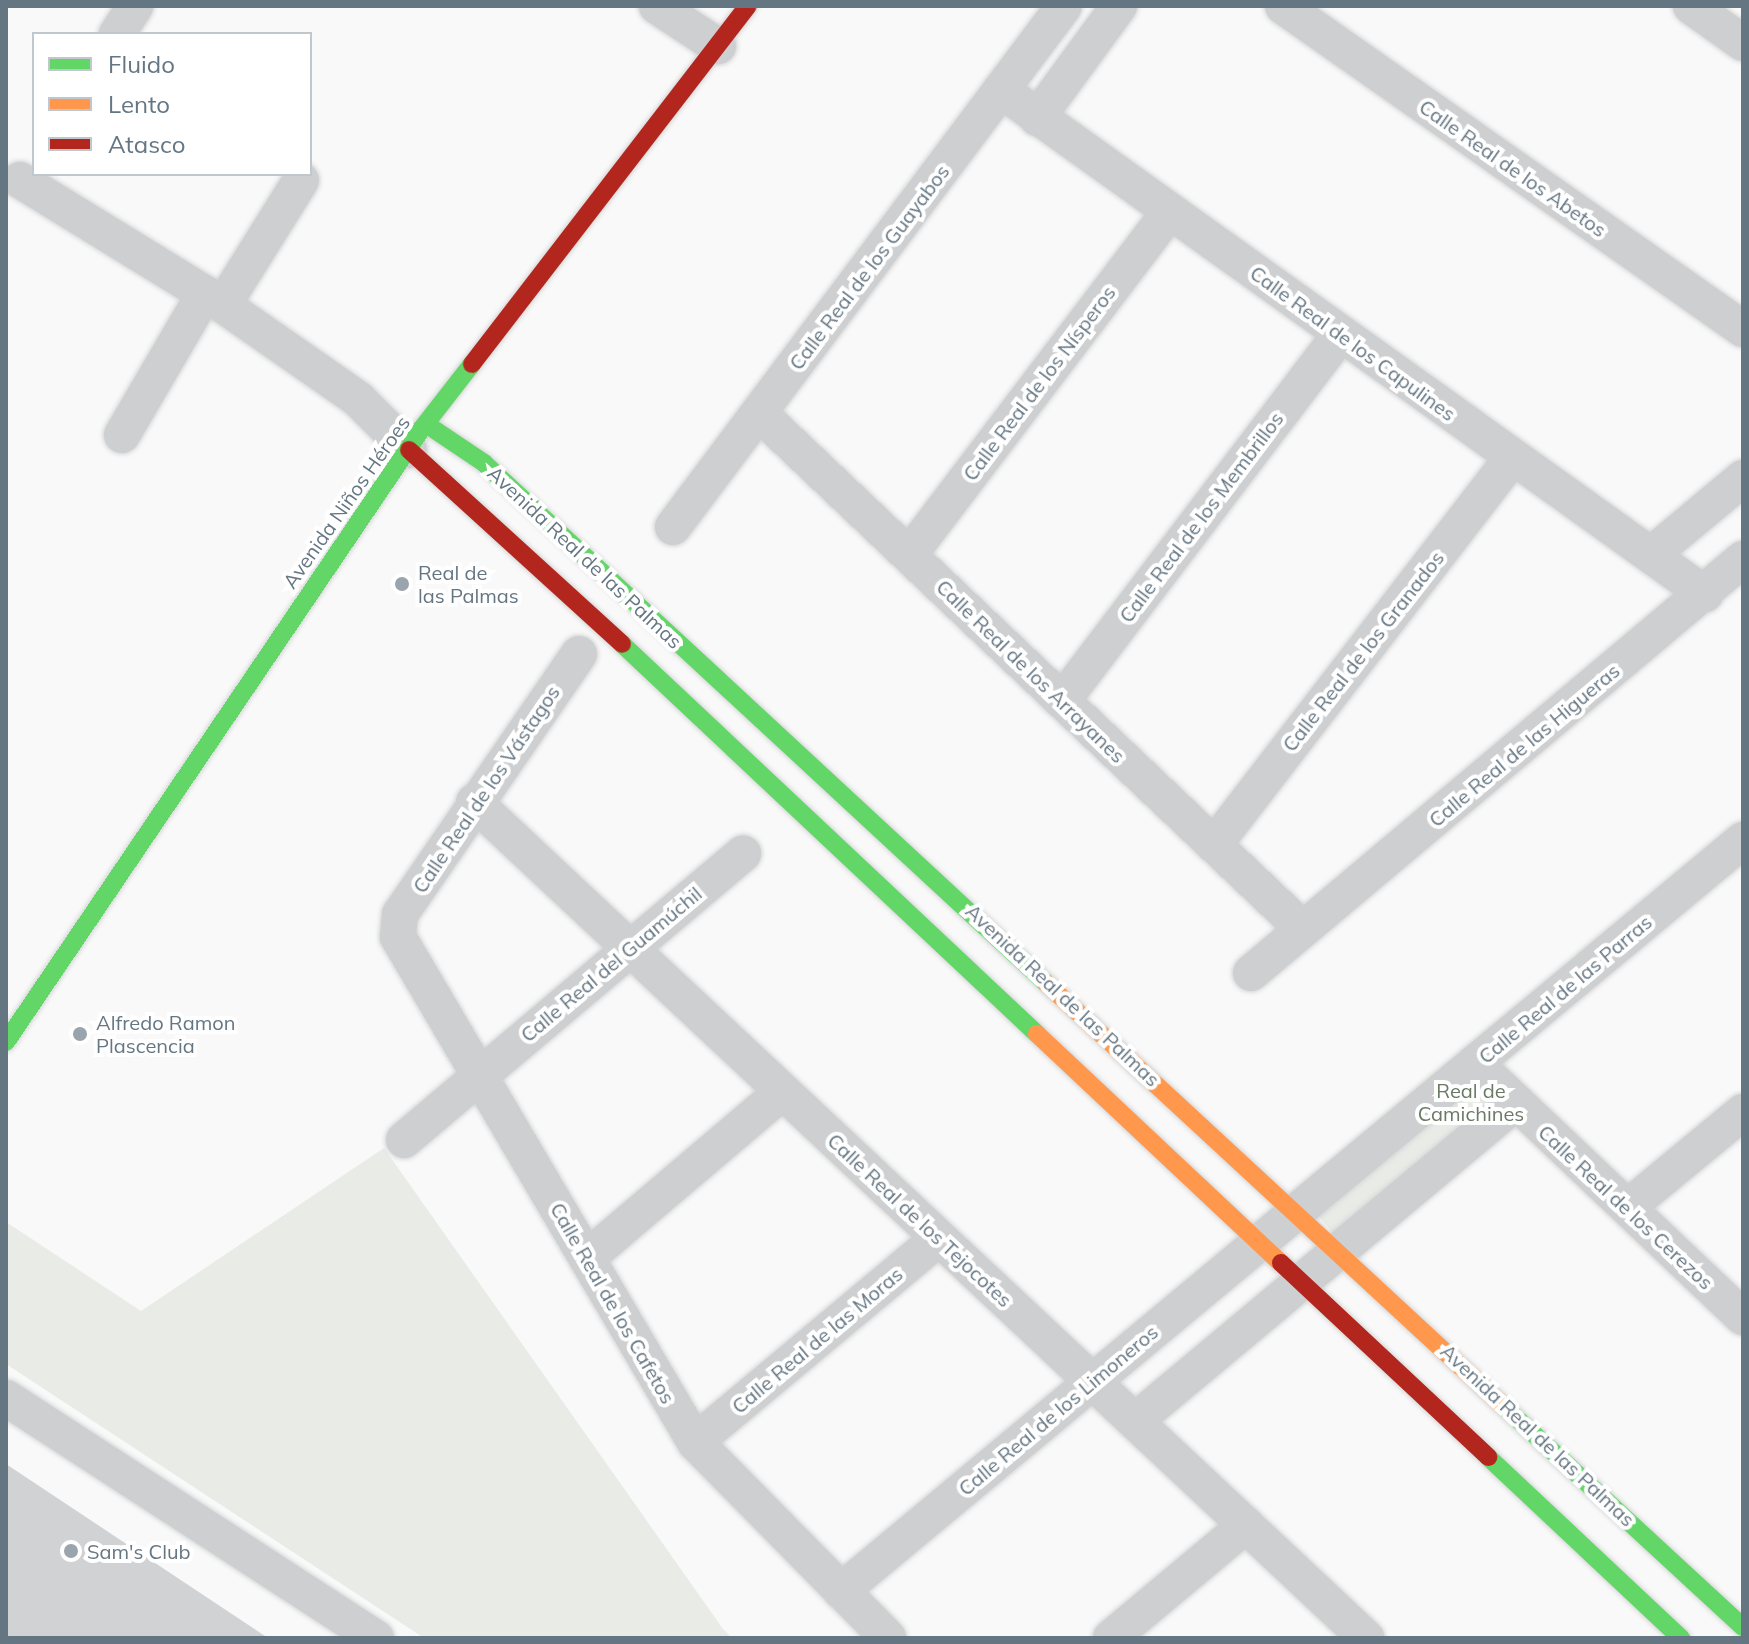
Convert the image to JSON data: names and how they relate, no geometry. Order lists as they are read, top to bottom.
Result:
{
  "streets": {
    "street": [
      "Calle Real de los Abetos",
      "Calle Real de los Guayabos",
      "Calle Real de los Capulines",
      "Calle Real de los Nísperos",
      "Avenida Niños Héroes",
      "Calle Real de los Membrillos",
      "Avenida Real de las Palmas",
      "Calle Real de los Granados",
      "Calle Real de los Arrayanes",
      "Calle Real de las Higueras",
      "Calle Real de los Vástagos",
      "Calle Real del Guamúchil",
      "Calle Real de las Parras",
      "Calle Real de los Cerezos",
      "Calle Real de los Tejocotes",
      "Calle Real de los Cafetos",
      "Calle Real de las Moras",
      "Calle Real de los Limoneros"
    ]
  },
  "crossings": [
    ["Calle Real de los Guayabos", "Calle Real de los Capulines"],
    ["Calle Real de los Guayabos", "Calle Real de los Arrayanes"],
    ["Calle Real de los Capulines", "Calle Real de los Nísperos"],
    ["Calle Real de los Capulines", "Calle Real de los Membrillos"],
    ["Calle Real de los Capulines", "Calle Real de los Granados"],
    ["Calle Real de los Capulines", "Calle Real de las Higueras"],
    ["Calle Real de los Nísperos", "Calle Real de los Arrayanes"],
    ["Avenida Niños Héroes", "Avenida Real de las Palmas"],
    ["Calle Real de los Membrillos", "Calle Real de los Arrayanes"],
    ["Avenida Real de las Palmas", "Calle Real de las Parras"],
    ["Avenida Real de las Palmas", "Calle Real de los Limoneros"],
    ["Calle Real de los Granados", "Calle Real de los Arrayanes"],
    ["Calle Real de los Arrayanes", "Calle Real de las Higueras"],
    ["Calle Real de los Vástagos", "Calle Real de los Tejocotes"],
    ["Calle Real de los Vástagos", "Calle Real de los Cafetos"],
    ["Calle Real del Guamúchil", "Calle Real de los Tejocotes"],
    ["Calle Real del Guamúchil", "Calle Real de los Cafetos"],
    ["Calle Real de las Parras", "Calle Real de los Cerezos"],
    ["Calle Real de las Parras", "Calle Real de los Limoneros"],
    ["Calle Real de los Tejocotes", "Calle Real de las Moras"],
    ["Calle Real de los Tejocotes", "Calle Real de los Limoneros"],
    ["Calle Real de los Cafetos", "Calle Real de las Moras"],
    ["Calle Real de los Cafetos", "Calle Real de los Limoneros"]
  ],
  "parks": ["Real de Camichines"],
  "places": ["Real de las Palmas", "Alfredo Ramon Plascencia", "Sam's Club"],
  "legend": ["Fluido", "Lento", "Atasco"]
}
